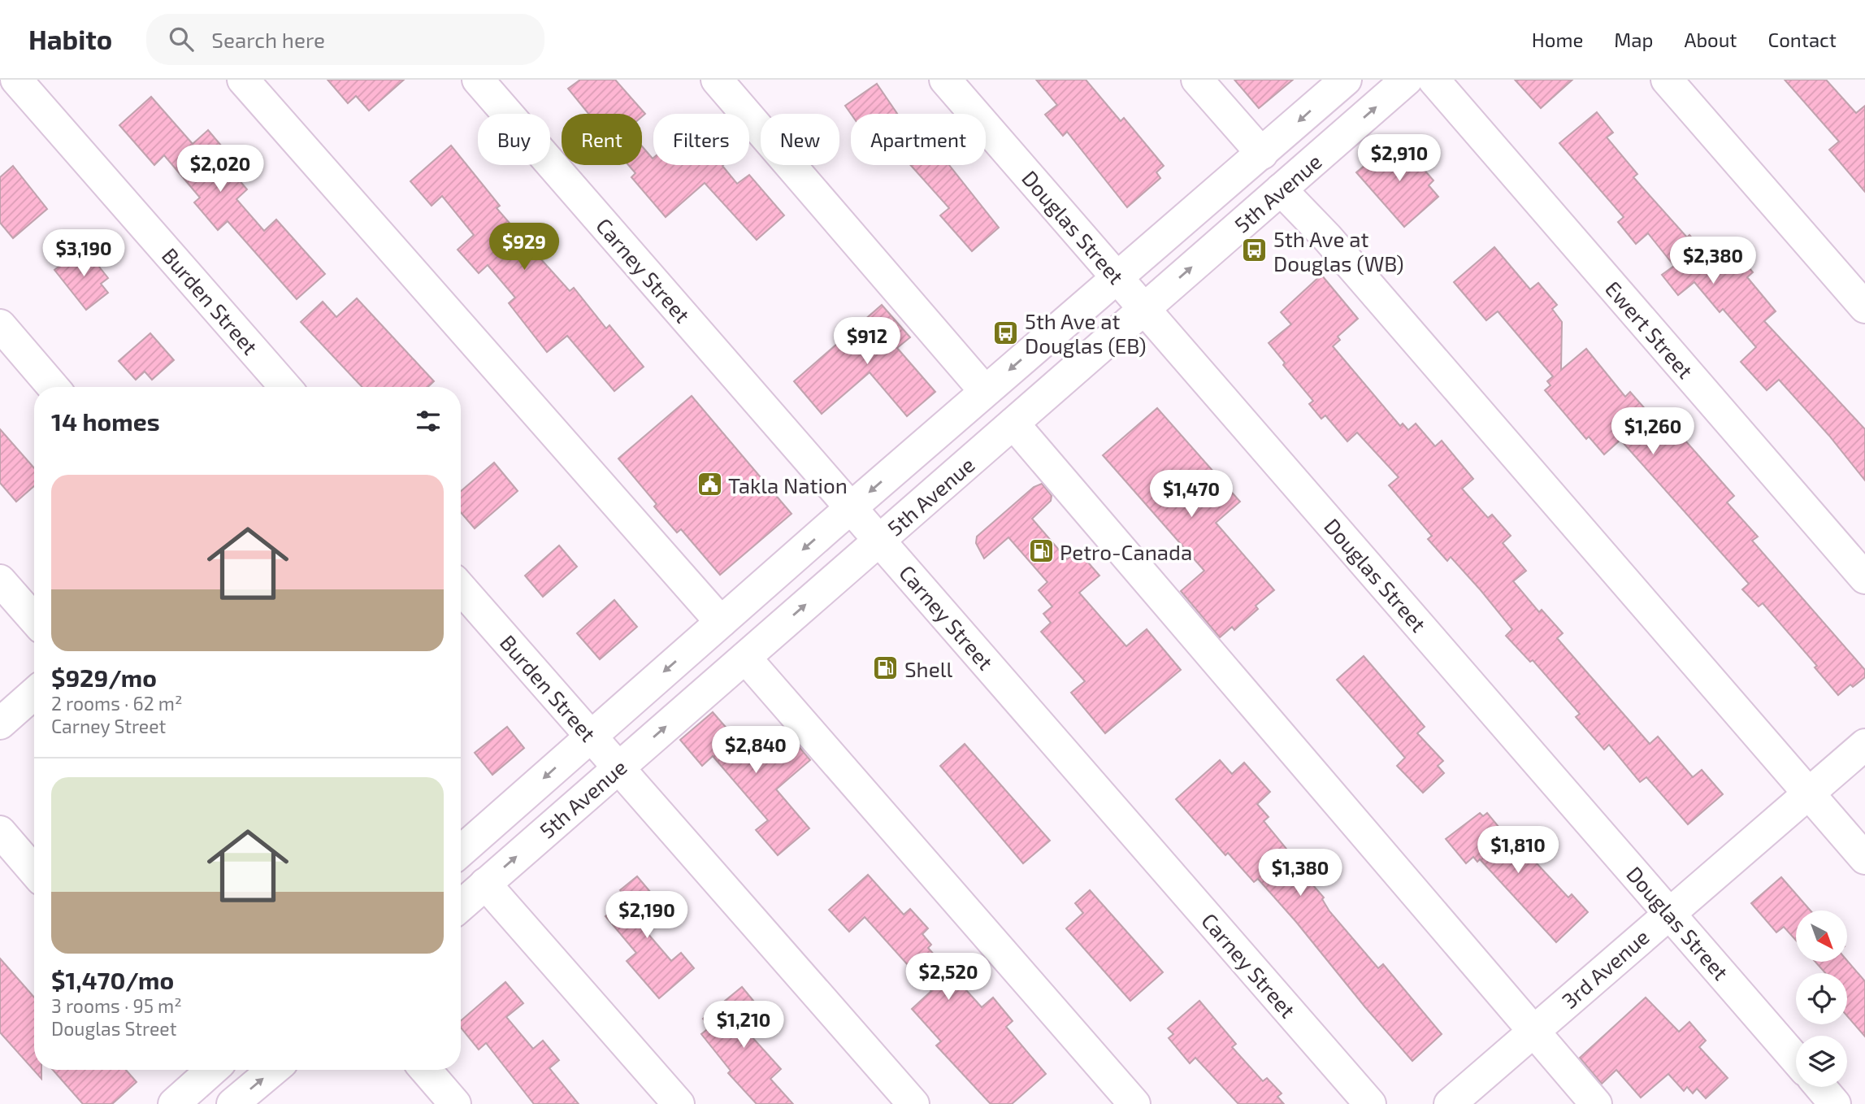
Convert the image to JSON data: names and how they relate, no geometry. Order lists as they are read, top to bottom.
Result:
{
  "streets": {
    "street": [
      "5th Avenue",
      "Douglas Street",
      "Carney Street",
      "Burden Street",
      "Ewert Street",
      "3rd Avenue"
    ]
  },
  "crossings": [
    ["5th Avenue", "Douglas Street"],
    ["5th Avenue", "Carney Street"],
    ["5th Avenue", "Burden Street"],
    ["Douglas Street", "3rd Avenue"]
  ],
  "places": {
    "bus stop": ["5th Ave at Douglas (WB)", "5th Ave at Douglas (EB)"],
    "public building": ["Takla Nation"],
    "fuel station": ["Petro-Canada", "Shell"]
  },
  "north": "bottom right",
  "page": {
    "header": "Habito",
    "search": "Search here",
    "nav": [
      "Home",
      "Map",
      "About",
      "Contact"
    ],
    "chip": [
      "Buy",
      "Rent",
      "Filters",
      "New",
      "Apartment"
    ],
    "price": [
      "$2,910",
      "$2,020",
      "$929",
      "$3,190",
      "$2,380",
      "$912",
      "$1,260",
      "$1,470",
      "$2,840",
      "$1,810",
      "$1,380",
      "$2,190",
      "$2,520",
      "$1,210"
    ],
    "heading": "14 homes",
    "list": [
      {
        "name": "$929/mo",
        "note": "2 rooms · 62 m² · Carney Street"
      },
      {
        "name": "$1,470/mo",
        "note": "3 rooms · 95 m² · Douglas Street"
      }
    ]
  }
}
